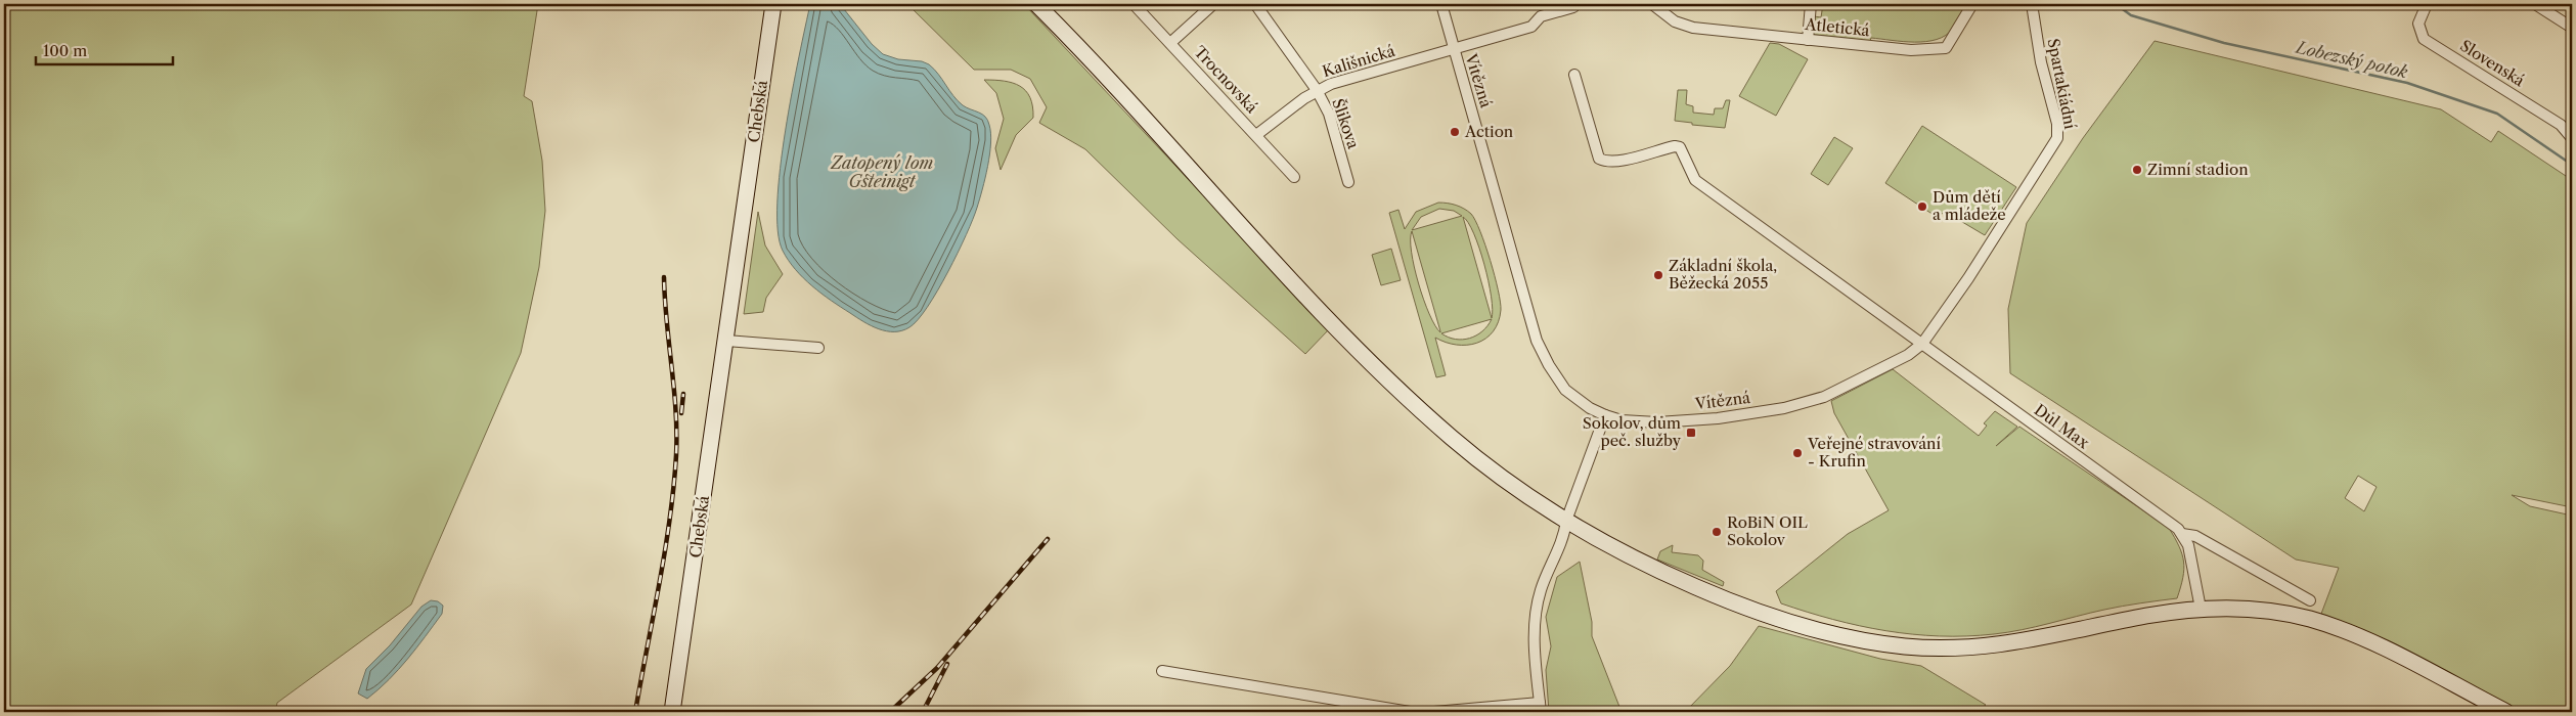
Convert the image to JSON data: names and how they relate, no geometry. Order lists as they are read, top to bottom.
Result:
{
  "streets": {
    "main road": ["Chebská"],
    "street": [
      "Atletická",
      "Kališnická",
      "Slovenská",
      "Trocnovská",
      "Vítězná",
      "Spartakiádní",
      "Šlikova",
      "Důl Max"
    ]
  },
  "crossings": [
    ["Kališnická", "Trocnovská"],
    ["Kališnická", "Vítězná"],
    ["Kališnická", "Šlikova"],
    ["Vítězná", "Spartakiádní"],
    ["Vítězná", "Důl Max"],
    ["Spartakiádní", "Důl Max"]
  ],
  "water": ["Lobezský potok", "Zatopený lom Gsteinigt"],
  "places": {
    "other": [
      "Action",
      "Zimní stadion",
      "Dům dětí a mládeže",
      "Základní škola, Běžecká 2055",
      "Veřejné stravování - Krufin",
      "RoBiN OIL Sokolov"
    ],
    "transit": ["Sokolov, dům peč. služby"]
  },
  "scale_bar": "100 m"
}
